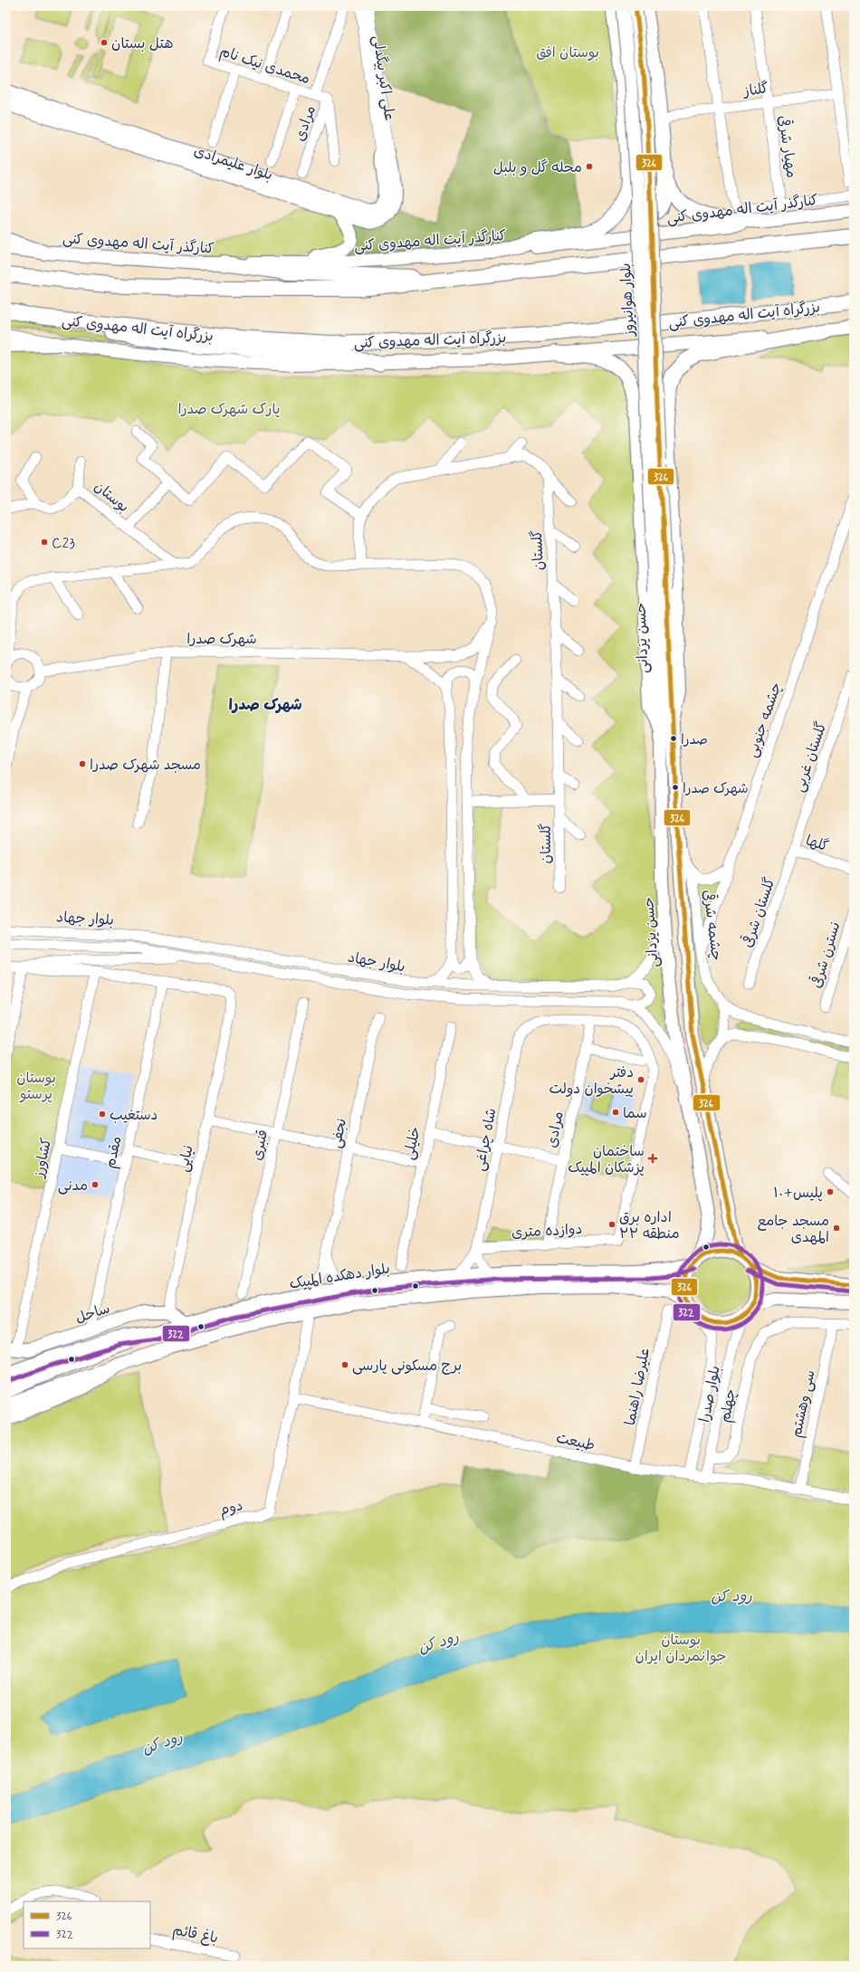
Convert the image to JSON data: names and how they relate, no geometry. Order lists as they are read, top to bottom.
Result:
{
  "streets": {
    "highway": ["بزرگراه آیت اله مهدوی کنی"],
    "main road": [
      "بلوار علیمرادی",
      "کنارگذر آیت اله مهدوی کنی",
      "بلوار هوانیروز",
      "حسن یزدانی",
      "بلوار دهکده المپیک",
      "ساحل"
    ],
    "street": [
      "محمدی نیک نام",
      "علی اکبر بیگدلی",
      "گلناز",
      "مرادی",
      "مهیار شرقی",
      "بوستان",
      "گلستان",
      "شهرک صدرا",
      "چشمه جنوبی",
      "گلستان غربی",
      "گلها",
      "گلستان شرقی",
      "بلوار جهاد",
      "چشمه شرقی",
      "نسترن شرقی",
      "نجفی",
      "شاه چراغی",
      "خلیلی",
      "قنبری",
      "مقدم",
      "کشاورز",
      "نیایی",
      "دوازده متری",
      "علیرضا راهنما",
      "بلوار صدرا",
      "سی وهشتم",
      "چهلم",
      "طبیعت",
      "دوم",
      "باغ قائم"
    ]
  },
  "crossings": [
    ["محمدی نیک نام", "مرادی"],
    ["علی اکبر بیگدلی", "بلوار علیمرادی"],
    ["گلناز", "مهیار شرقی"],
    ["مرادی", "شاه چراغی"],
    ["مرادی", "دوازده متری"],
    ["بلوار هوانیروز", "حسن یزدانی"],
    ["حسن یزدانی", "بلوار جهاد"],
    ["حسن یزدانی", "چشمه شرقی"],
    ["حسن یزدانی", "بلوار دهکده المپیک"],
    ["حسن یزدانی", "بلوار صدرا"],
    ["چشمه جنوبی", "چشمه شرقی"],
    ["گلستان غربی", "گلها"],
    ["گلستان غربی", "گلستان شرقی"],
    ["گلها", "گلستان شرقی"],
    ["نجفی", "بلوار دهکده المپیک"],
    ["شاه چراغی", "دوازده متری"],
    ["مقدم", "نیایی"],
    ["مقدم", "ساحل"],
    ["کشاورز", "نیایی"],
    ["کشاورز", "ساحل"],
    ["نیایی", "ساحل"],
    ["بلوار دهکده المپیک", "بلوار صدرا"],
    ["بلوار دهکده المپیک", "دوم"],
    ["علیرضا راهنما", "طبیعت"],
    ["بلوار صدرا", "چهلم"],
    ["بلوار صدرا", "طبیعت"],
    ["سی وهشتم", "چهلم"],
    ["سی وهشتم", "طبیعت"],
    ["طبیعت", "دوم"]
  ],
  "districts": ["شهرک صدرا"],
  "water": ["رود کن"],
  "parks": [
    "بوستان افق",
    "پارک شهرک صدرا",
    "بوستان پرستو",
    "بوستان جوانمردان ایران"
  ],
  "places": {
    "other": [
      "هتل بستان",
      "محله گل و بلبل",
      "C23",
      "صدرا",
      "مسجد شهرک صدرا",
      "شهرک صدرا",
      "دفتر پیشخوان دولت",
      "سما",
      "دستغیب",
      "مدنی",
      "پلیس+۱۰",
      "اداره برق منطقه ۲۲",
      "مسجد جامع المهدی",
      "برج مسکونی پارسی"
    ],
    "health": ["ساختمان پزشکان المپیک"]
  },
  "lines": ["transit line 326", "transit line 322"],
  "legend": ["326", "322"]
}
